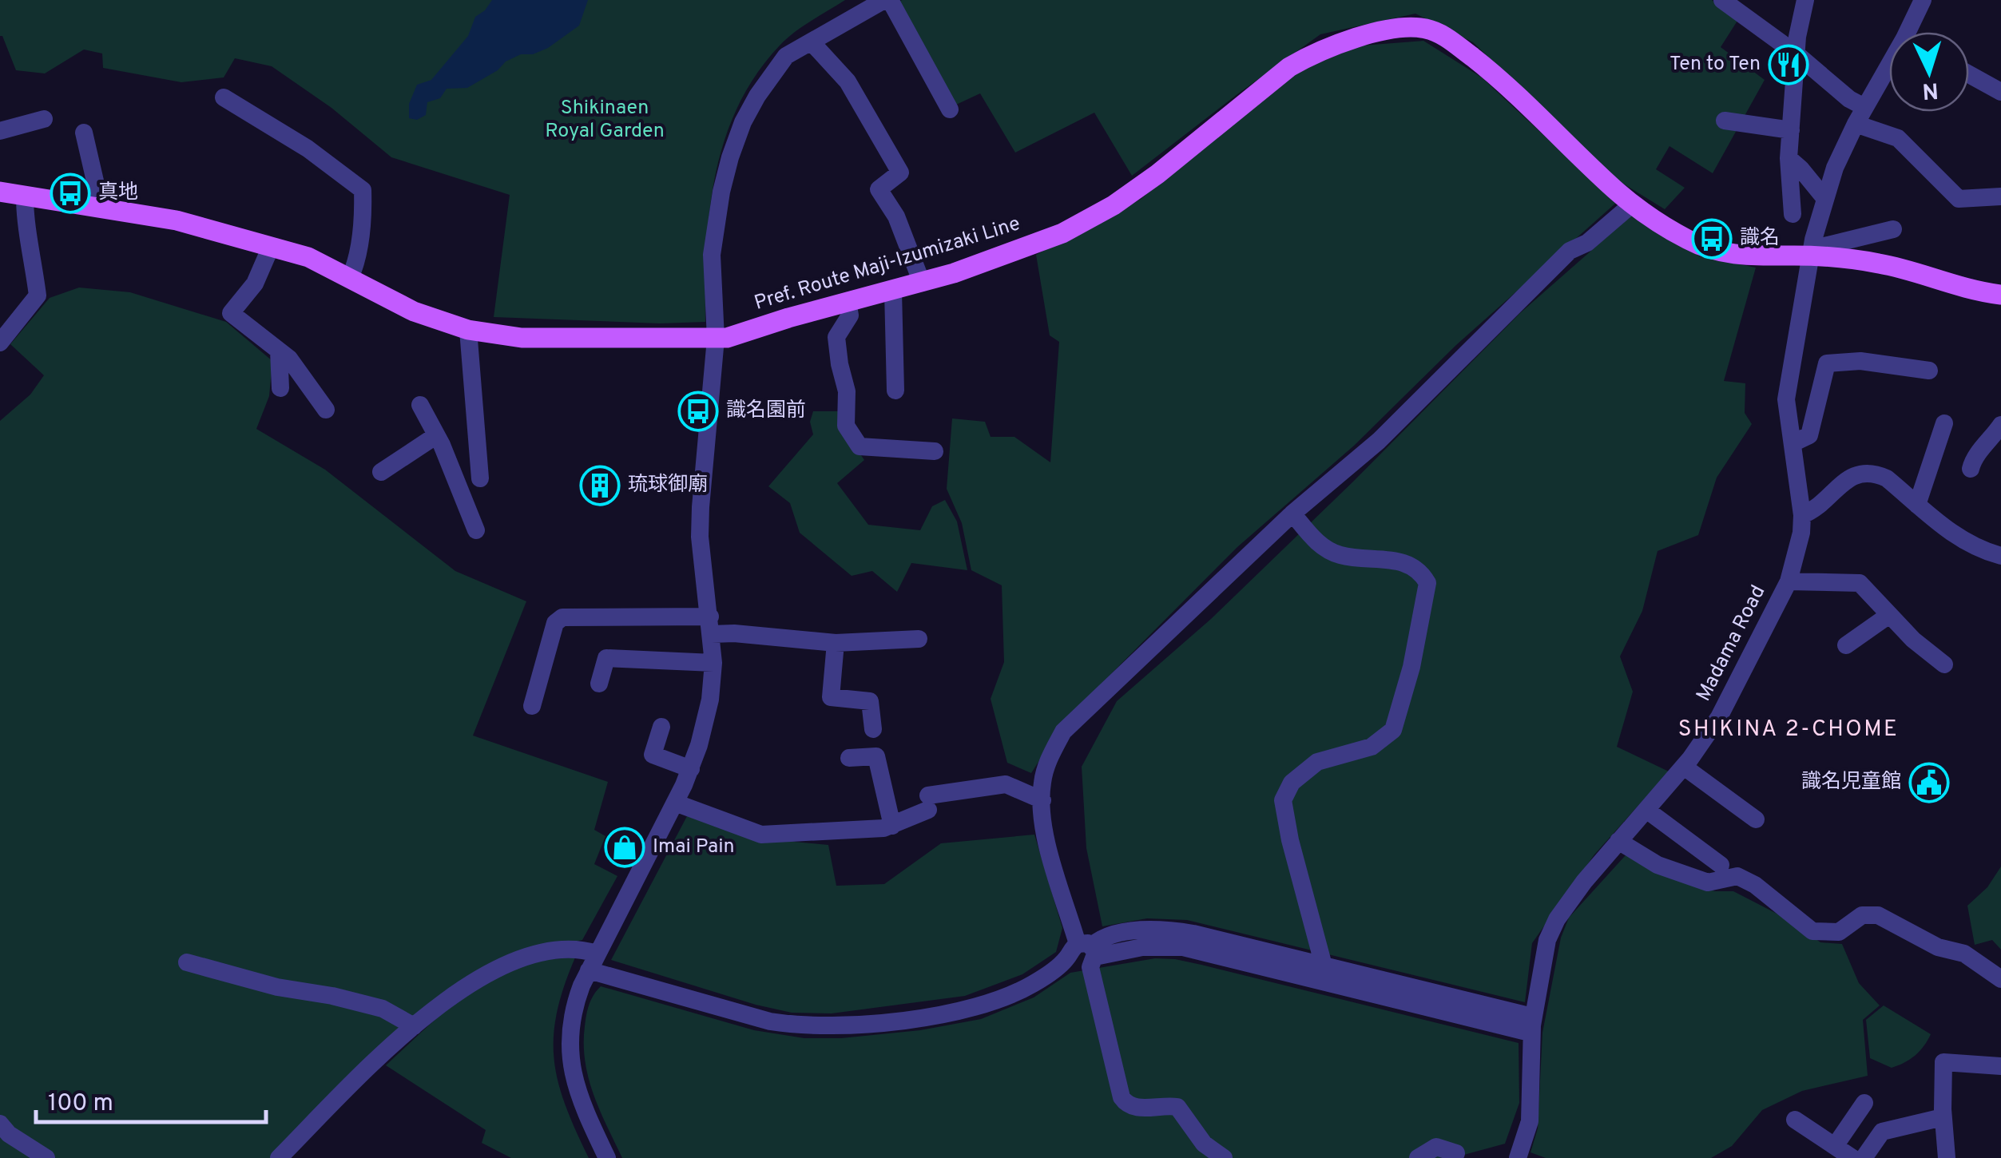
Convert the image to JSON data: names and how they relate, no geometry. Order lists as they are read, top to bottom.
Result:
{
  "streets": {
    "main road": ["Pref. Route Maji-Izumizaki Line"],
    "street": ["Madama Road"]
  },
  "crossings": [
    ["Pref. Route Maji-Izumizaki Line", "Madama Road"]
  ],
  "districts": ["SHIKINA 2-CHOME"],
  "parks": ["Shikinaen Royal Garden"],
  "places": {
    "restaurant": ["Ten to Ten"],
    "bus stop": ["真地", "識名", "識名園前"],
    "building": ["琉球御廟"],
    "public building": ["識名児童館"],
    "shop": ["Imai Pain"]
  },
  "scale_bar": "100 m",
  "north": "bottom"
}
